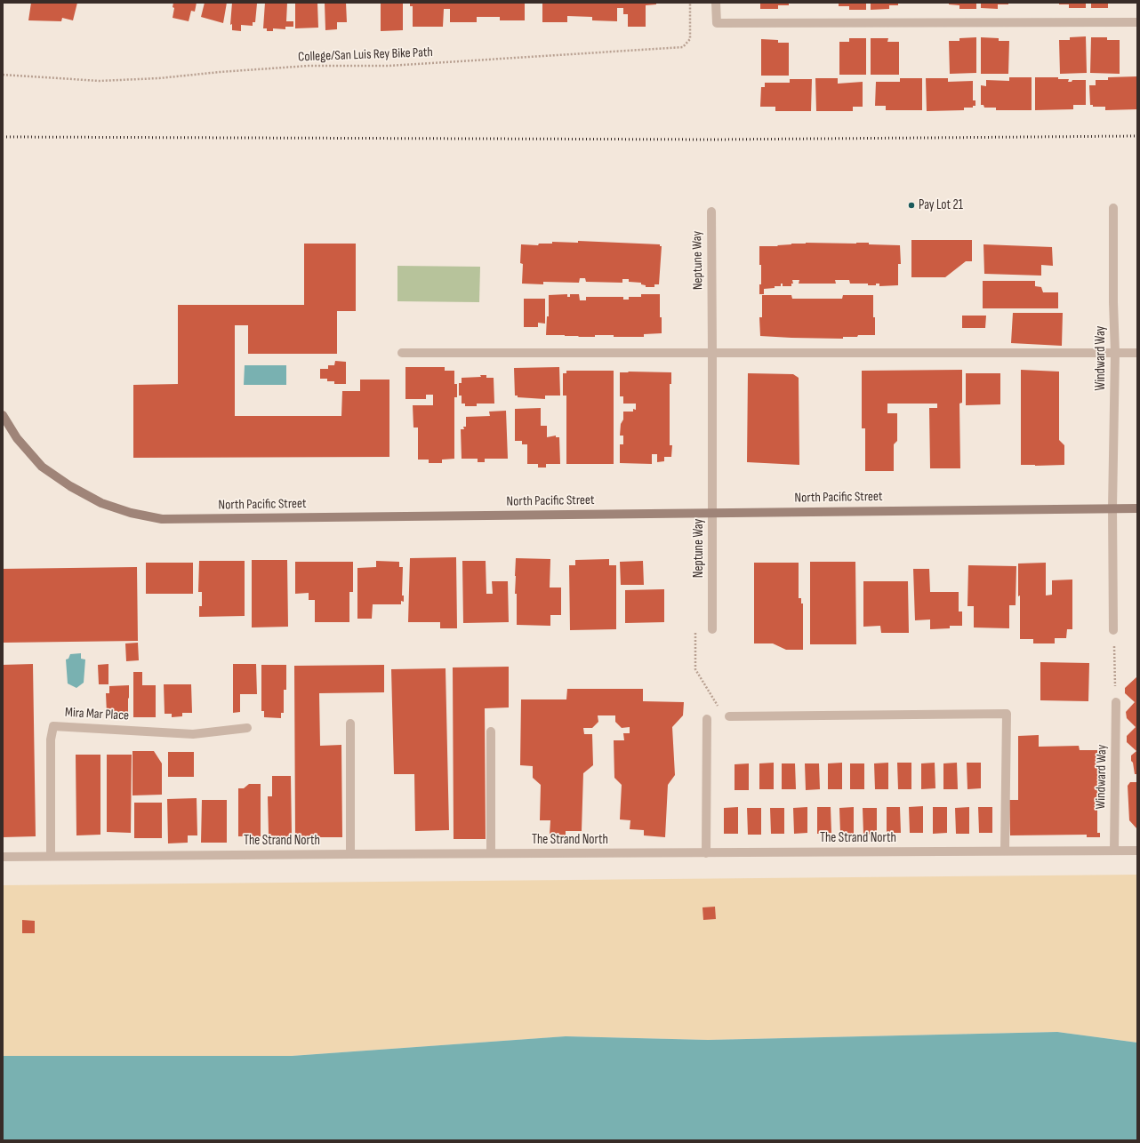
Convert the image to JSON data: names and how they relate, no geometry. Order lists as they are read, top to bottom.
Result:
{
  "streets": {
    "main road": ["North Pacific Street"],
    "street": [
      "Neptune Way",
      "Windward Way",
      "Mira Mar Place",
      "The Strand North"
    ],
    "path": ["College/San Luis Rey Bike Path"]
  },
  "crossings": [
    ["Neptune Way", "North Pacific Street"],
    ["Windward Way", "North Pacific Street"],
    ["Windward Way", "The Strand North"],
    ["Mira Mar Place", "The Strand North"]
  ],
  "places": ["Pay Lot 21"]
}
